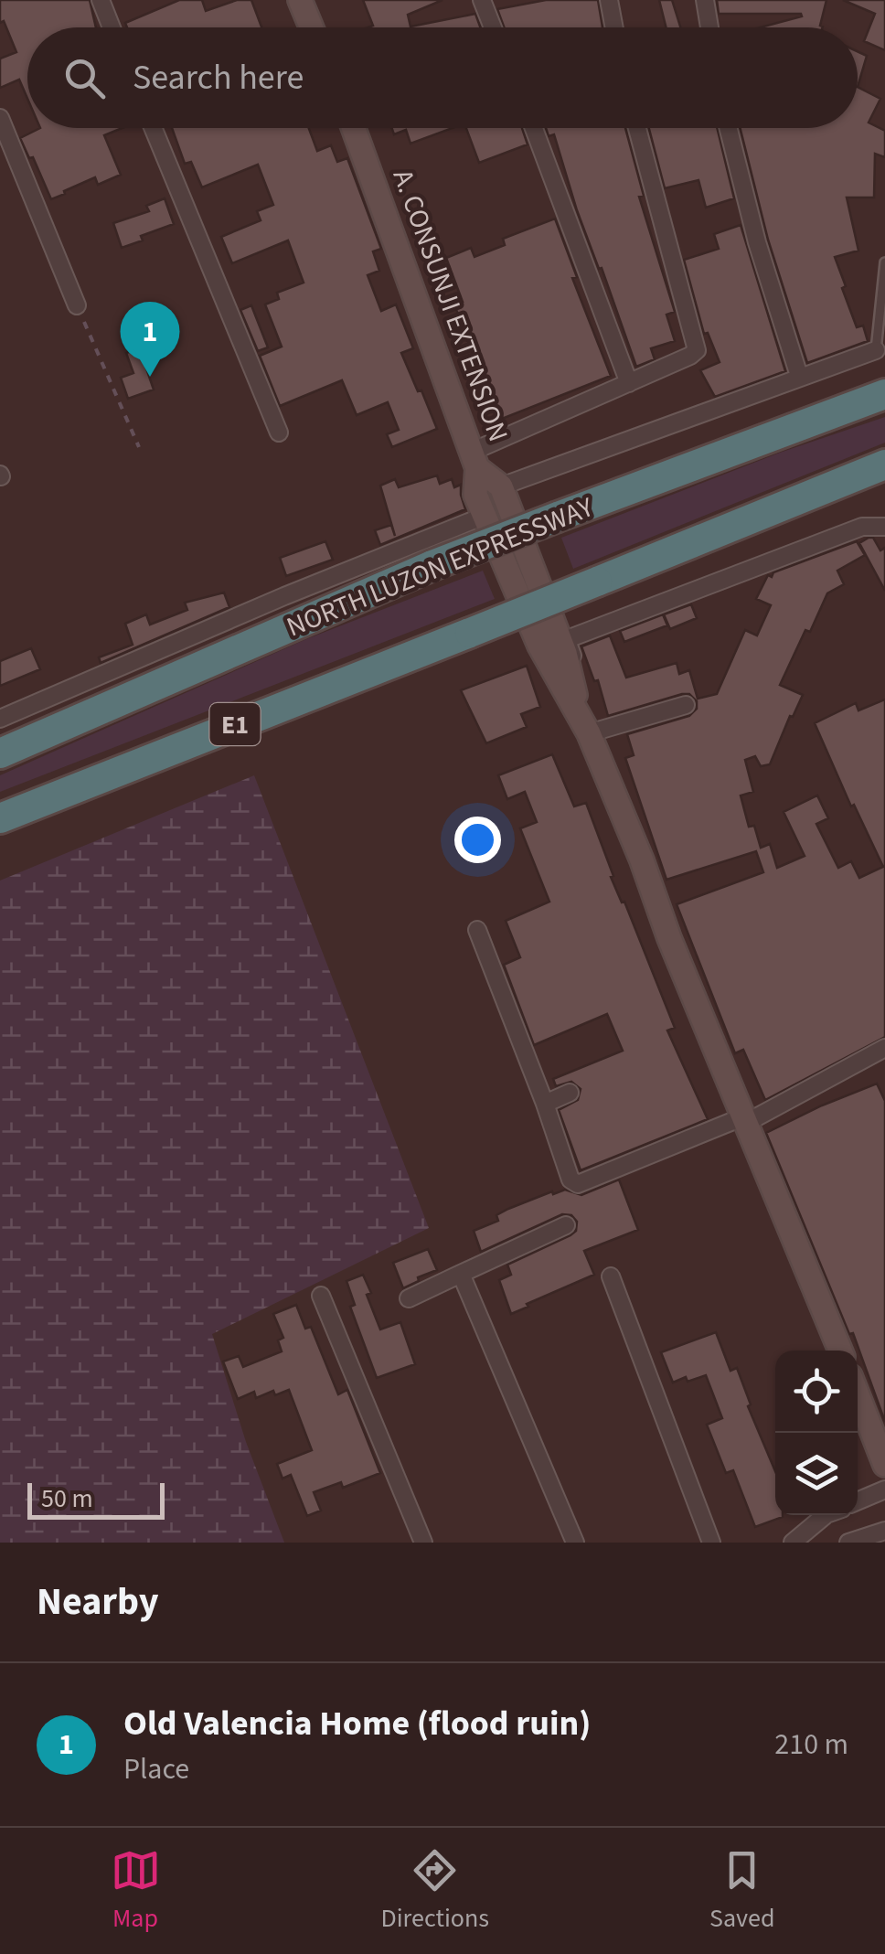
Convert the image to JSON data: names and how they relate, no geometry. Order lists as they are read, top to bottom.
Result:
{
  "streets": {
    "highway": ["NORTH LUZON EXPRESSWAY", "E1"],
    "main road": ["A. CONSUNJI EXTENSION"]
  },
  "scale_bar": "50 m",
  "page": {
    "search": "Search here",
    "pins": "1",
    "scale": "50 m",
    "heading": "Nearby",
    "list": [
      {
        "mark": "1",
        "name": "Old Valencia Home (flood ruin)",
        "note": "Place",
        "value": "210 m"
      }
    ],
    "nav": ["Map", "Directions", "Saved"]
  }
}
